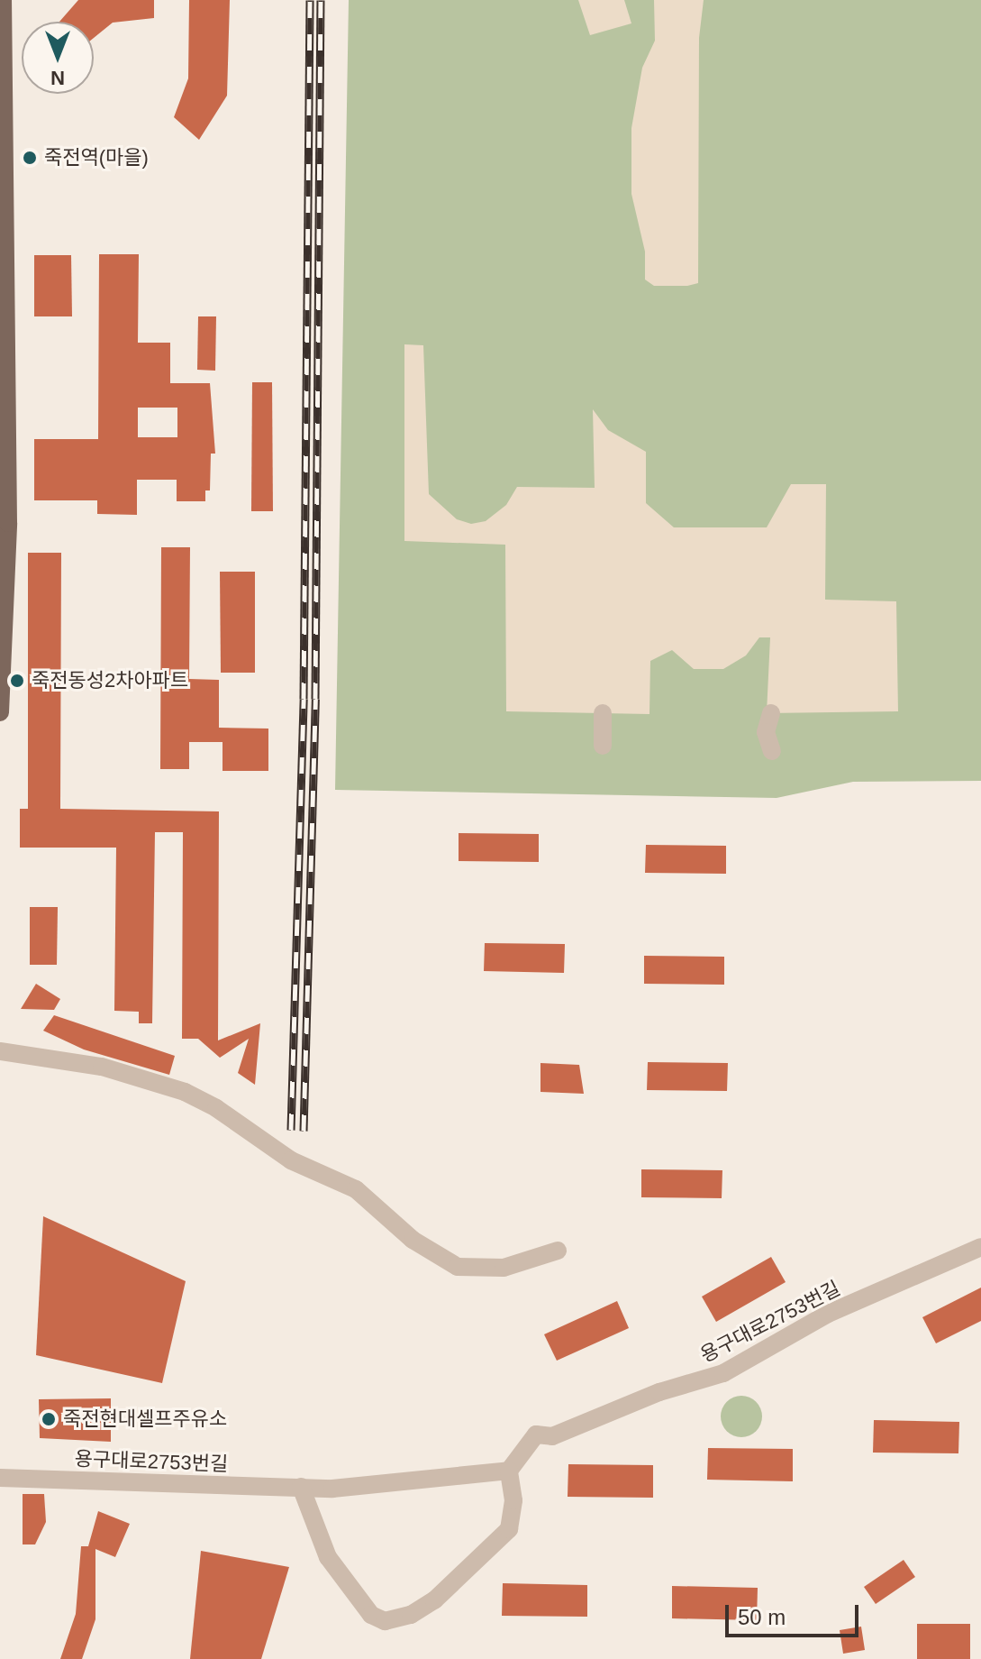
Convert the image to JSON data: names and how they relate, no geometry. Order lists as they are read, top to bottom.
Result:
{
  "streets": {
    "street": ["용구대로2753번길"]
  },
  "places": ["죽전역(마을)", "죽전동성2차아파트", "죽전현대셀프주유소"],
  "scale_bar": "50 m",
  "north": "bottom"
}
